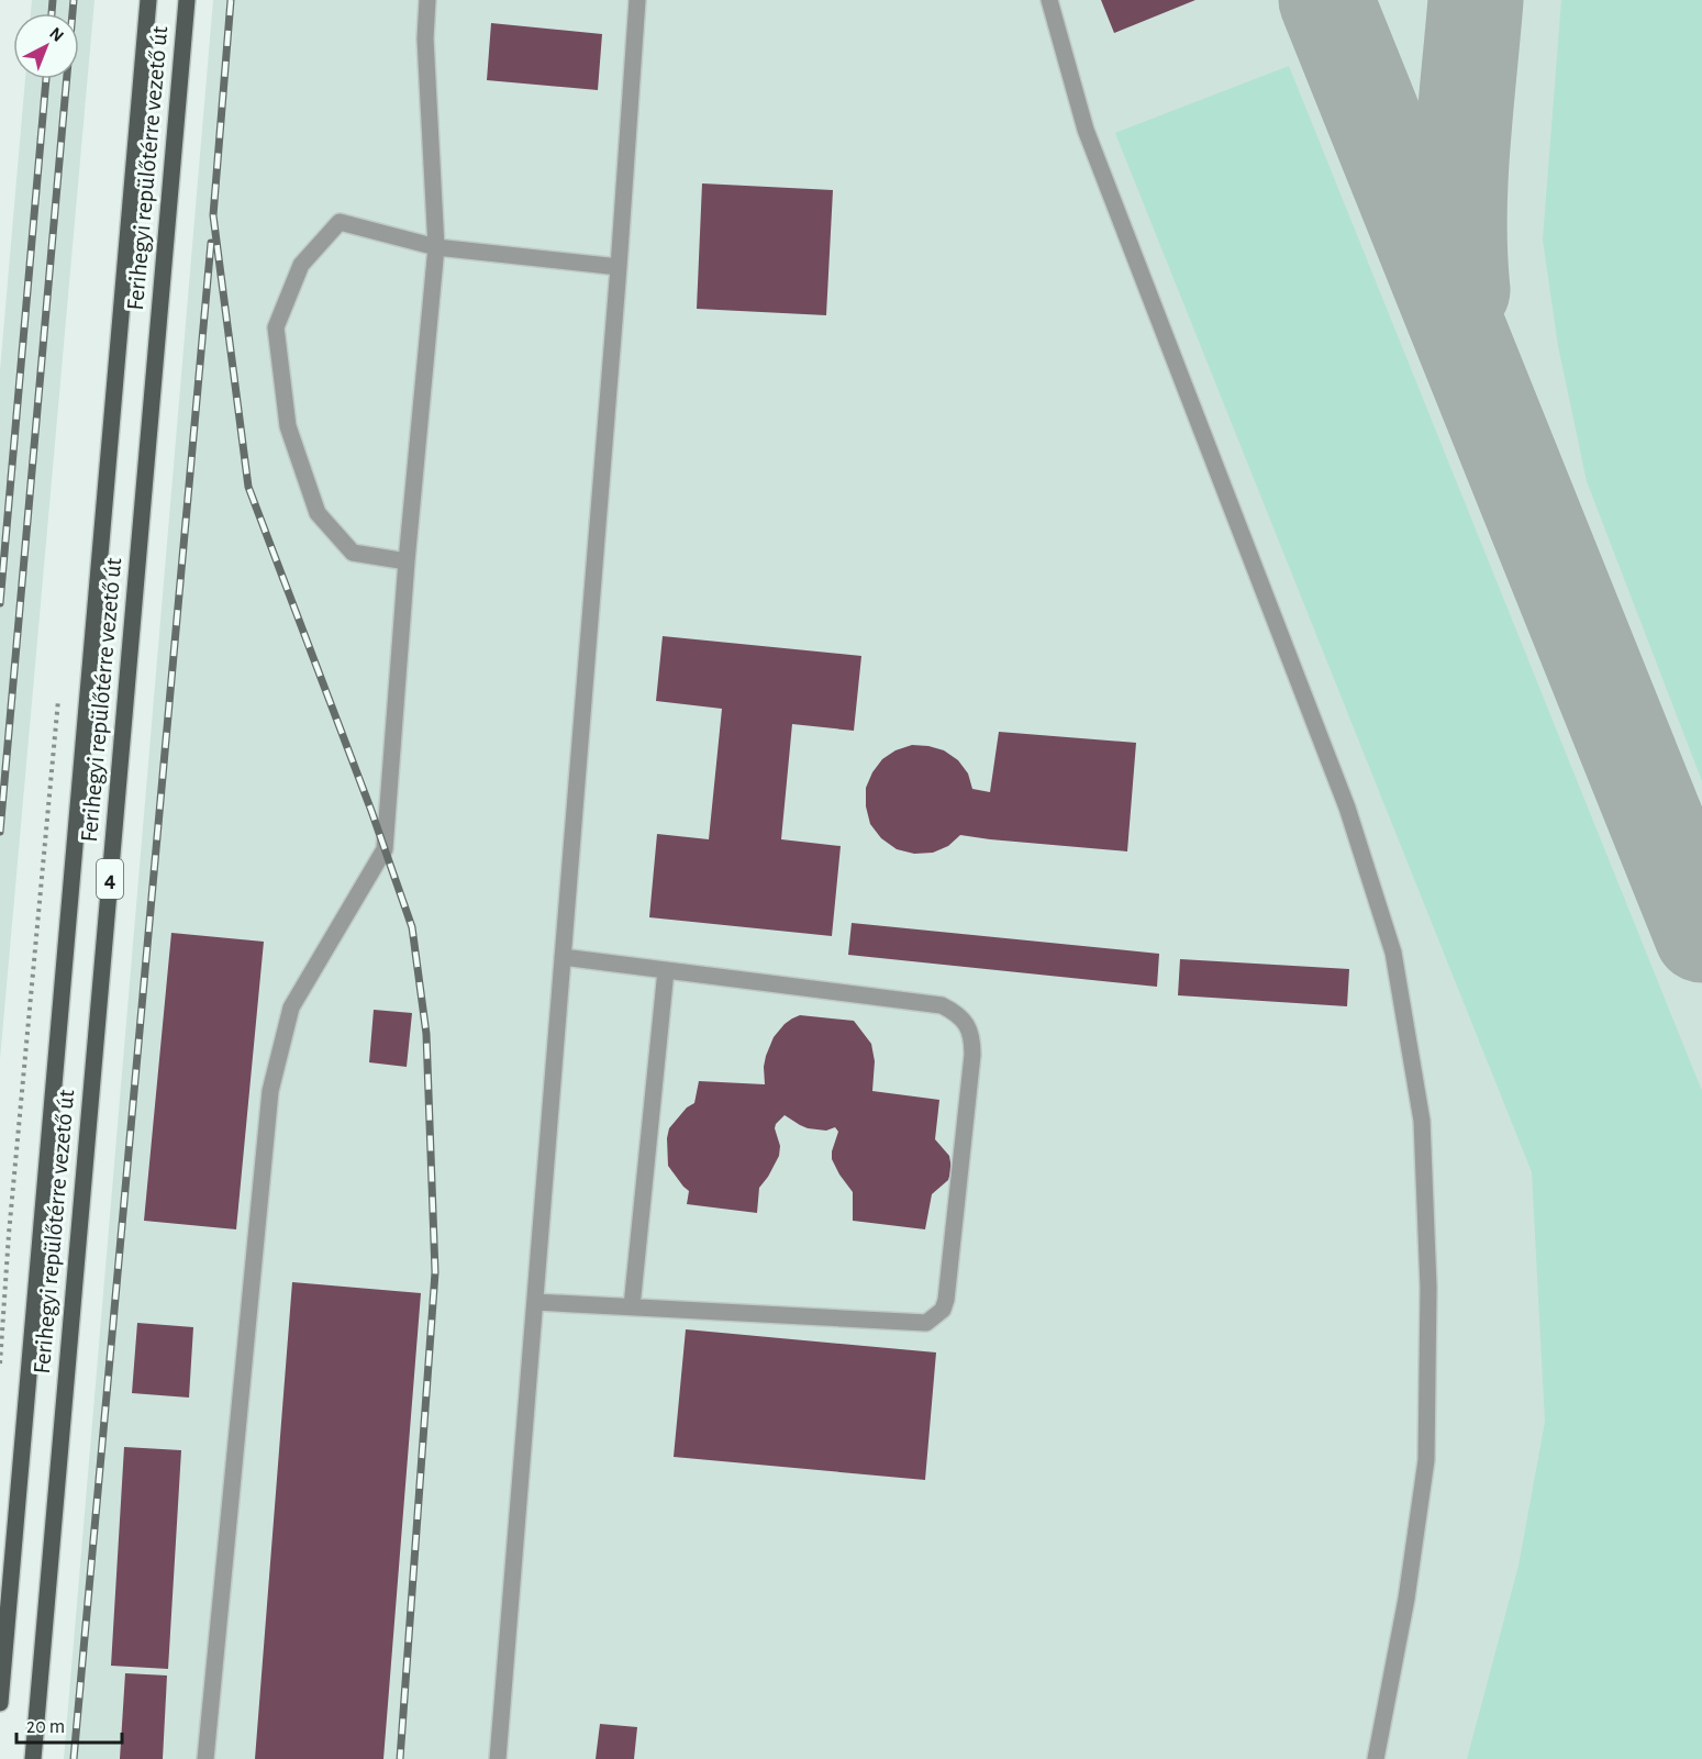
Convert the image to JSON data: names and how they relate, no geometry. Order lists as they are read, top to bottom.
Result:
{
  "streets": {
    "main road": ["Ferihegyi repülőtérre vezető út", "4"]
  },
  "scale_bar": "20 m",
  "north": "top right"
}
